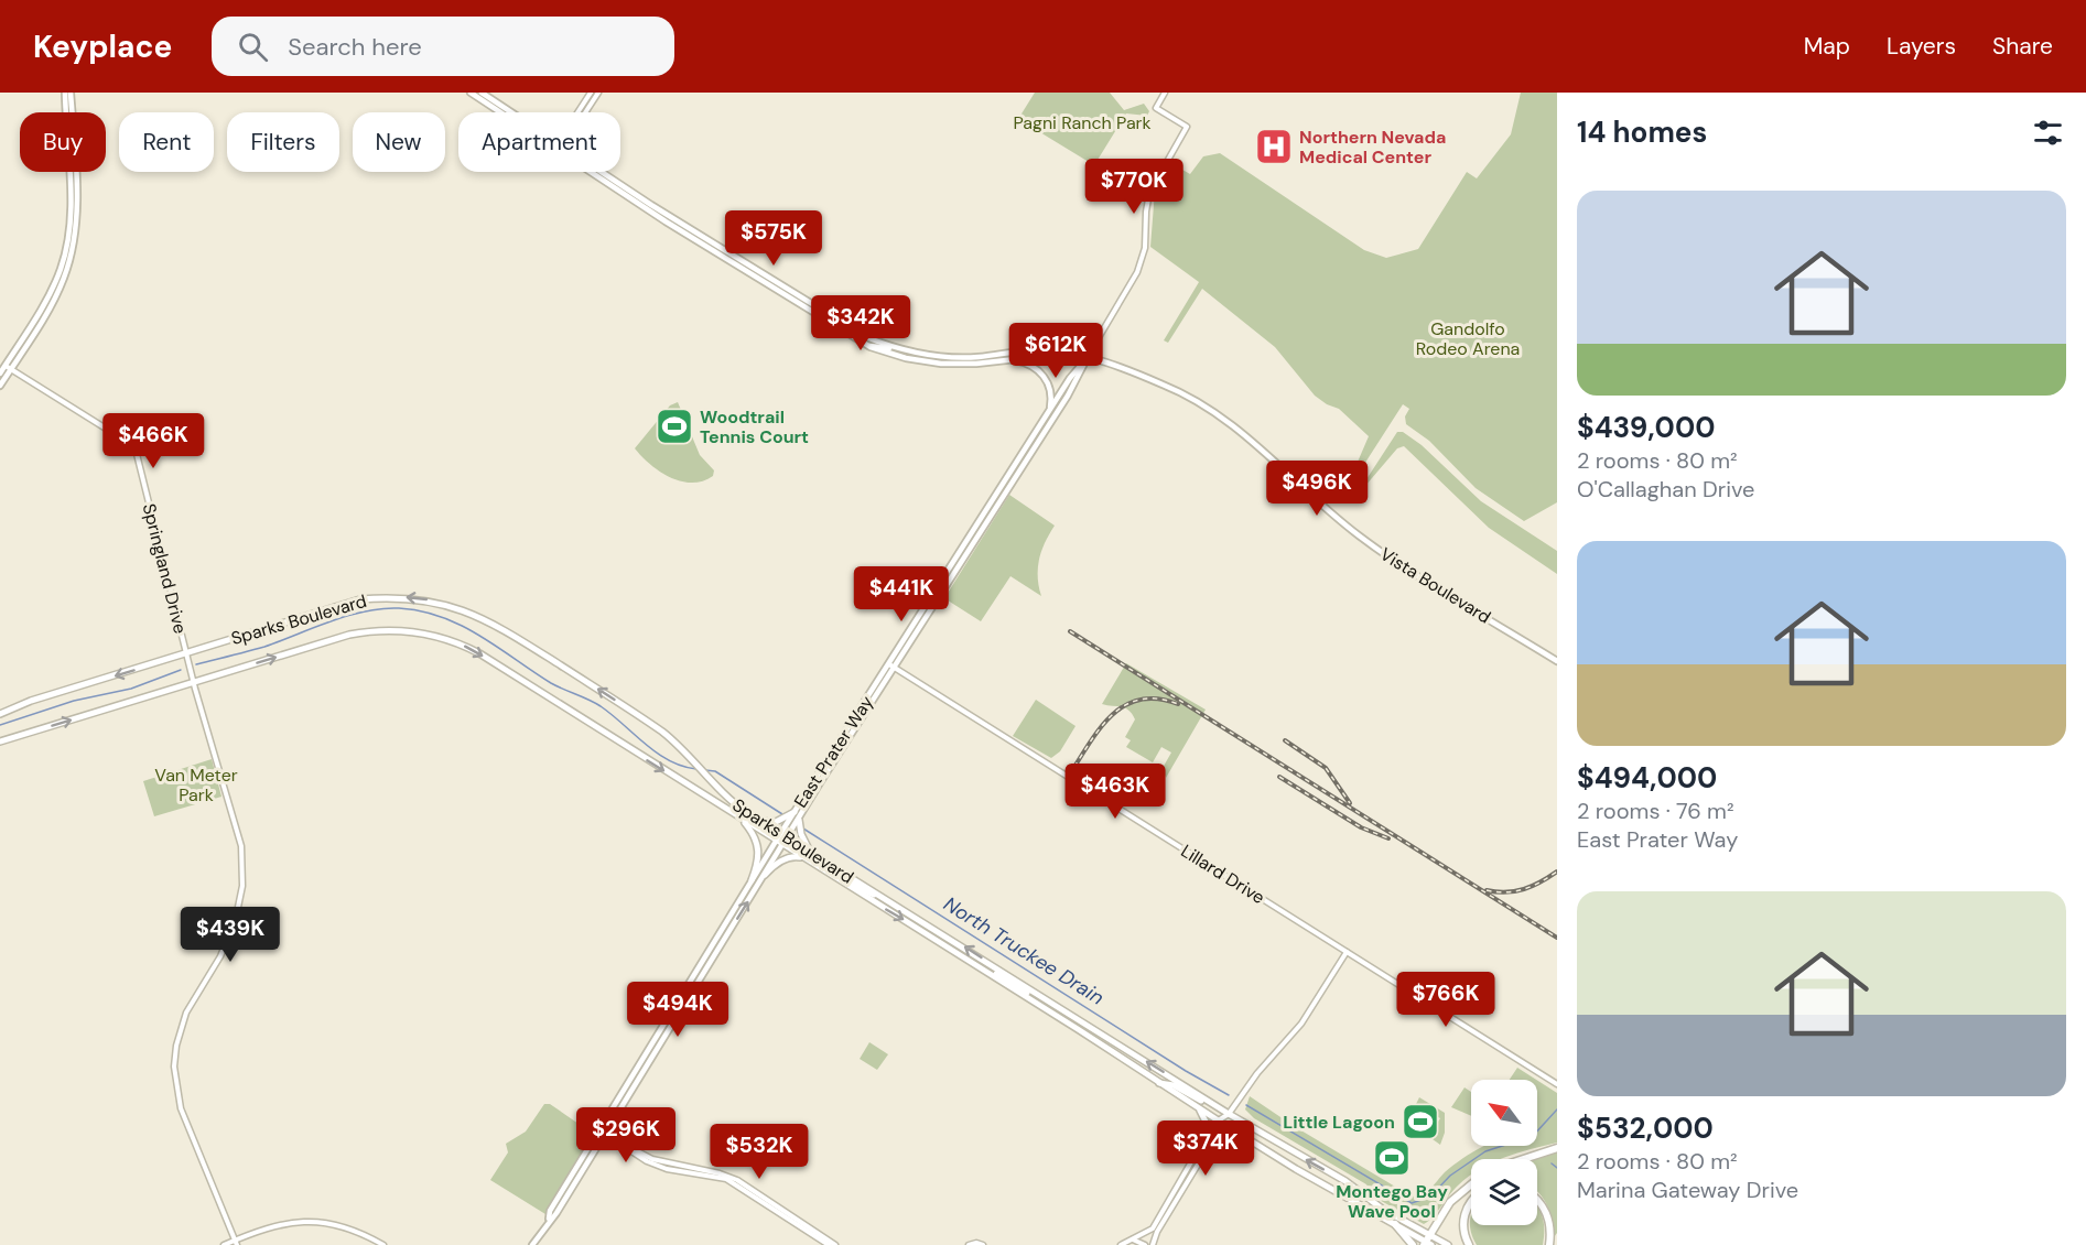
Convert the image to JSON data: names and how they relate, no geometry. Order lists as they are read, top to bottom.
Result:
{
  "streets": {
    "main road": ["Vista Boulevard", "Sparks Boulevard", "East Prater Way"],
    "street": ["Springland Drive", "Lillard Drive"]
  },
  "crossings": [
    ["Springland Drive", "Sparks Boulevard"],
    ["Vista Boulevard", "East Prater Way"],
    ["Sparks Boulevard", "East Prater Way"],
    ["East Prater Way", "Lillard Drive"]
  ],
  "water": ["North Truckee Drain"],
  "parks": ["Pagni Ranch Park", "Gandolfo Rodeo Arena", "Van Meter Park"],
  "places": {
    "hospital": ["Northern Nevada Medical Center"],
    "sports": ["Woodtrail Tennis Court", "Little Lagoon", "Montego Bay Wave Pool"]
  },
  "north": "top left",
  "page": {
    "header": "Keyplace",
    "search": "Search here",
    "nav": ["Map", "Layers", "Share"],
    "heading": "14 homes",
    "chip": [
      "Buy",
      "Rent",
      "Filters",
      "New",
      "Apartment"
    ],
    "price": [
      "$770K",
      "$575K",
      "$342K",
      "$612K",
      "$466K",
      "$496K",
      "$441K",
      "$463K",
      "$439K",
      "$766K",
      "$494K",
      "$296K",
      "$374K",
      "$532K"
    ],
    "list": [
      {
        "name": "$439,000",
        "note": "2 rooms · 80 m² · O'Callaghan Drive"
      },
      {
        "name": "$494,000",
        "note": "2 rooms · 76 m² · East Prater Way"
      },
      {
        "name": "$532,000",
        "note": "2 rooms · 80 m² · Marina Gateway Drive"
      }
    ]
  }
}
